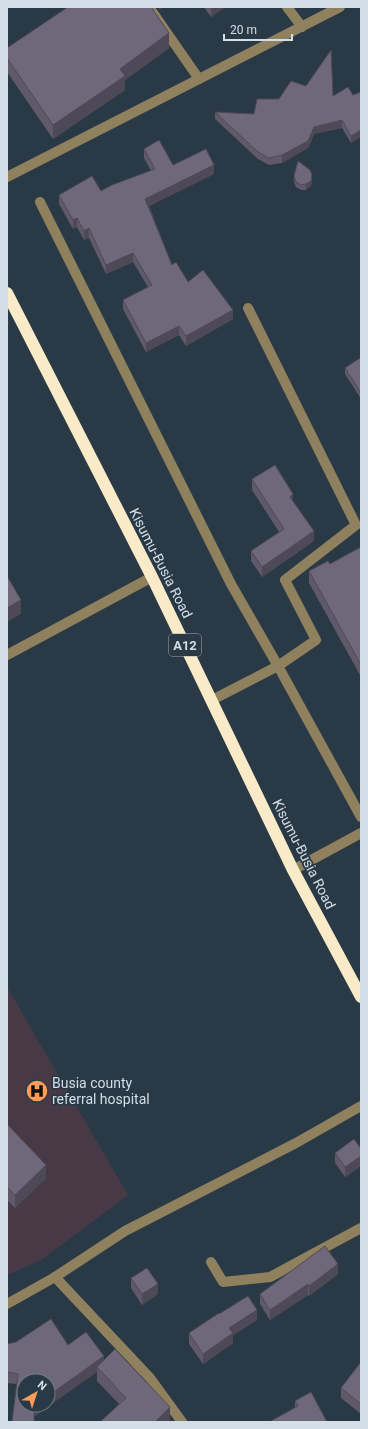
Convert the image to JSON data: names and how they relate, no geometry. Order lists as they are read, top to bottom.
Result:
{
  "streets": {
    "highway": ["Kisumu-Busia Road", "A12"]
  },
  "places": {
    "hospital": ["Busia county referral hospital"]
  },
  "scale_bar": "20 m",
  "north": "top right"
}
